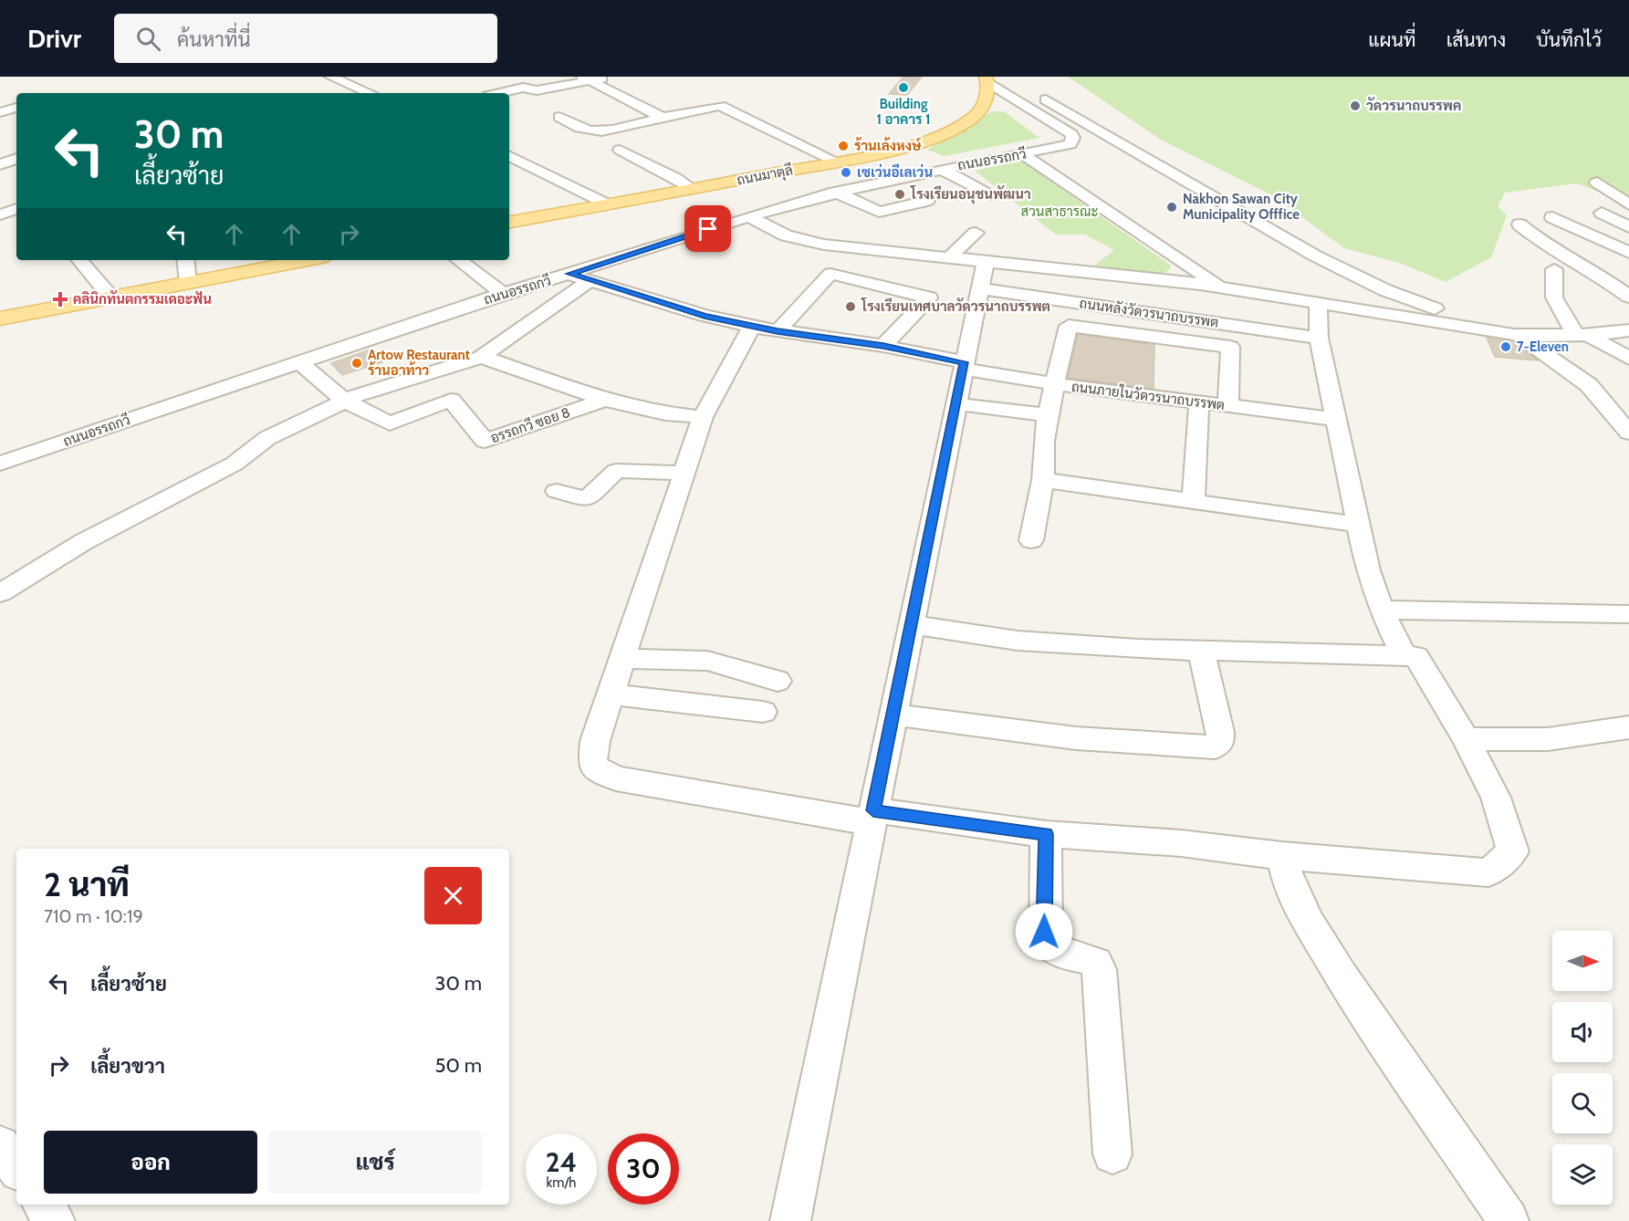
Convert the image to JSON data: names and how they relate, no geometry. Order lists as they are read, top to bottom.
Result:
{
  "streets": {
    "main road": ["ถนนมาตุลี"],
    "street": [
      "ถนนอรรถกวี",
      "ถนนหลังวัดวรนาถบรรพต",
      "ถนนภายในวัดวรนาถบรรพต",
      "อรรถกวี ซอย 8"
    ]
  },
  "crossings": [
    ["ถนนอรรถกวี", "ถนนมาตุลี"],
    ["ถนนอรรถกวี", "ถนนภายในวัดวรนาถบรรพต"],
    ["ถนนอรรถกวี", "อรรถกวี ซอย 8"]
  ],
  "parks": ["สวนสาธารณะ"],
  "places": {
    "other": [
      "Building 1 อาคาร 1",
      "วัดวรนาถบรรพค",
      "ร้านเล้งหงษ์",
      "เซเว่นอีเลเว่น",
      "โรงเรียนอนุชนพัฒนา",
      "Nakhon Sawan City Municipality Offfice",
      "โรงเรียนเทศบาลวัดวรนาถบรรพต",
      "7-Eleven",
      "Artow Restaurant ร้านอาท้าว"
    ],
    "health": ["คลินิกทันตกรรมเดอะฟัน"]
  },
  "north": "right",
  "page": {
    "header": "Drivr",
    "search": "ค้นหาที่นี่",
    "nav": ["แผนที่", "เส้นทาง", "บันทึกไว้"],
    "turn": ["30 m", "เลี้ยวซ้าย"],
    "heading": ["2 นาที", "710 m · 10:19"],
    "list": [
      {
        "name": "เลี้ยวซ้าย",
        "value": "30 m"
      },
      {
        "name": "เลี้ยวขวา",
        "value": "50 m"
      }
    ],
    "buttons": ["ออก", "แชร์"],
    "speed": "24 km/h",
    "limit": "30"
  }
}
